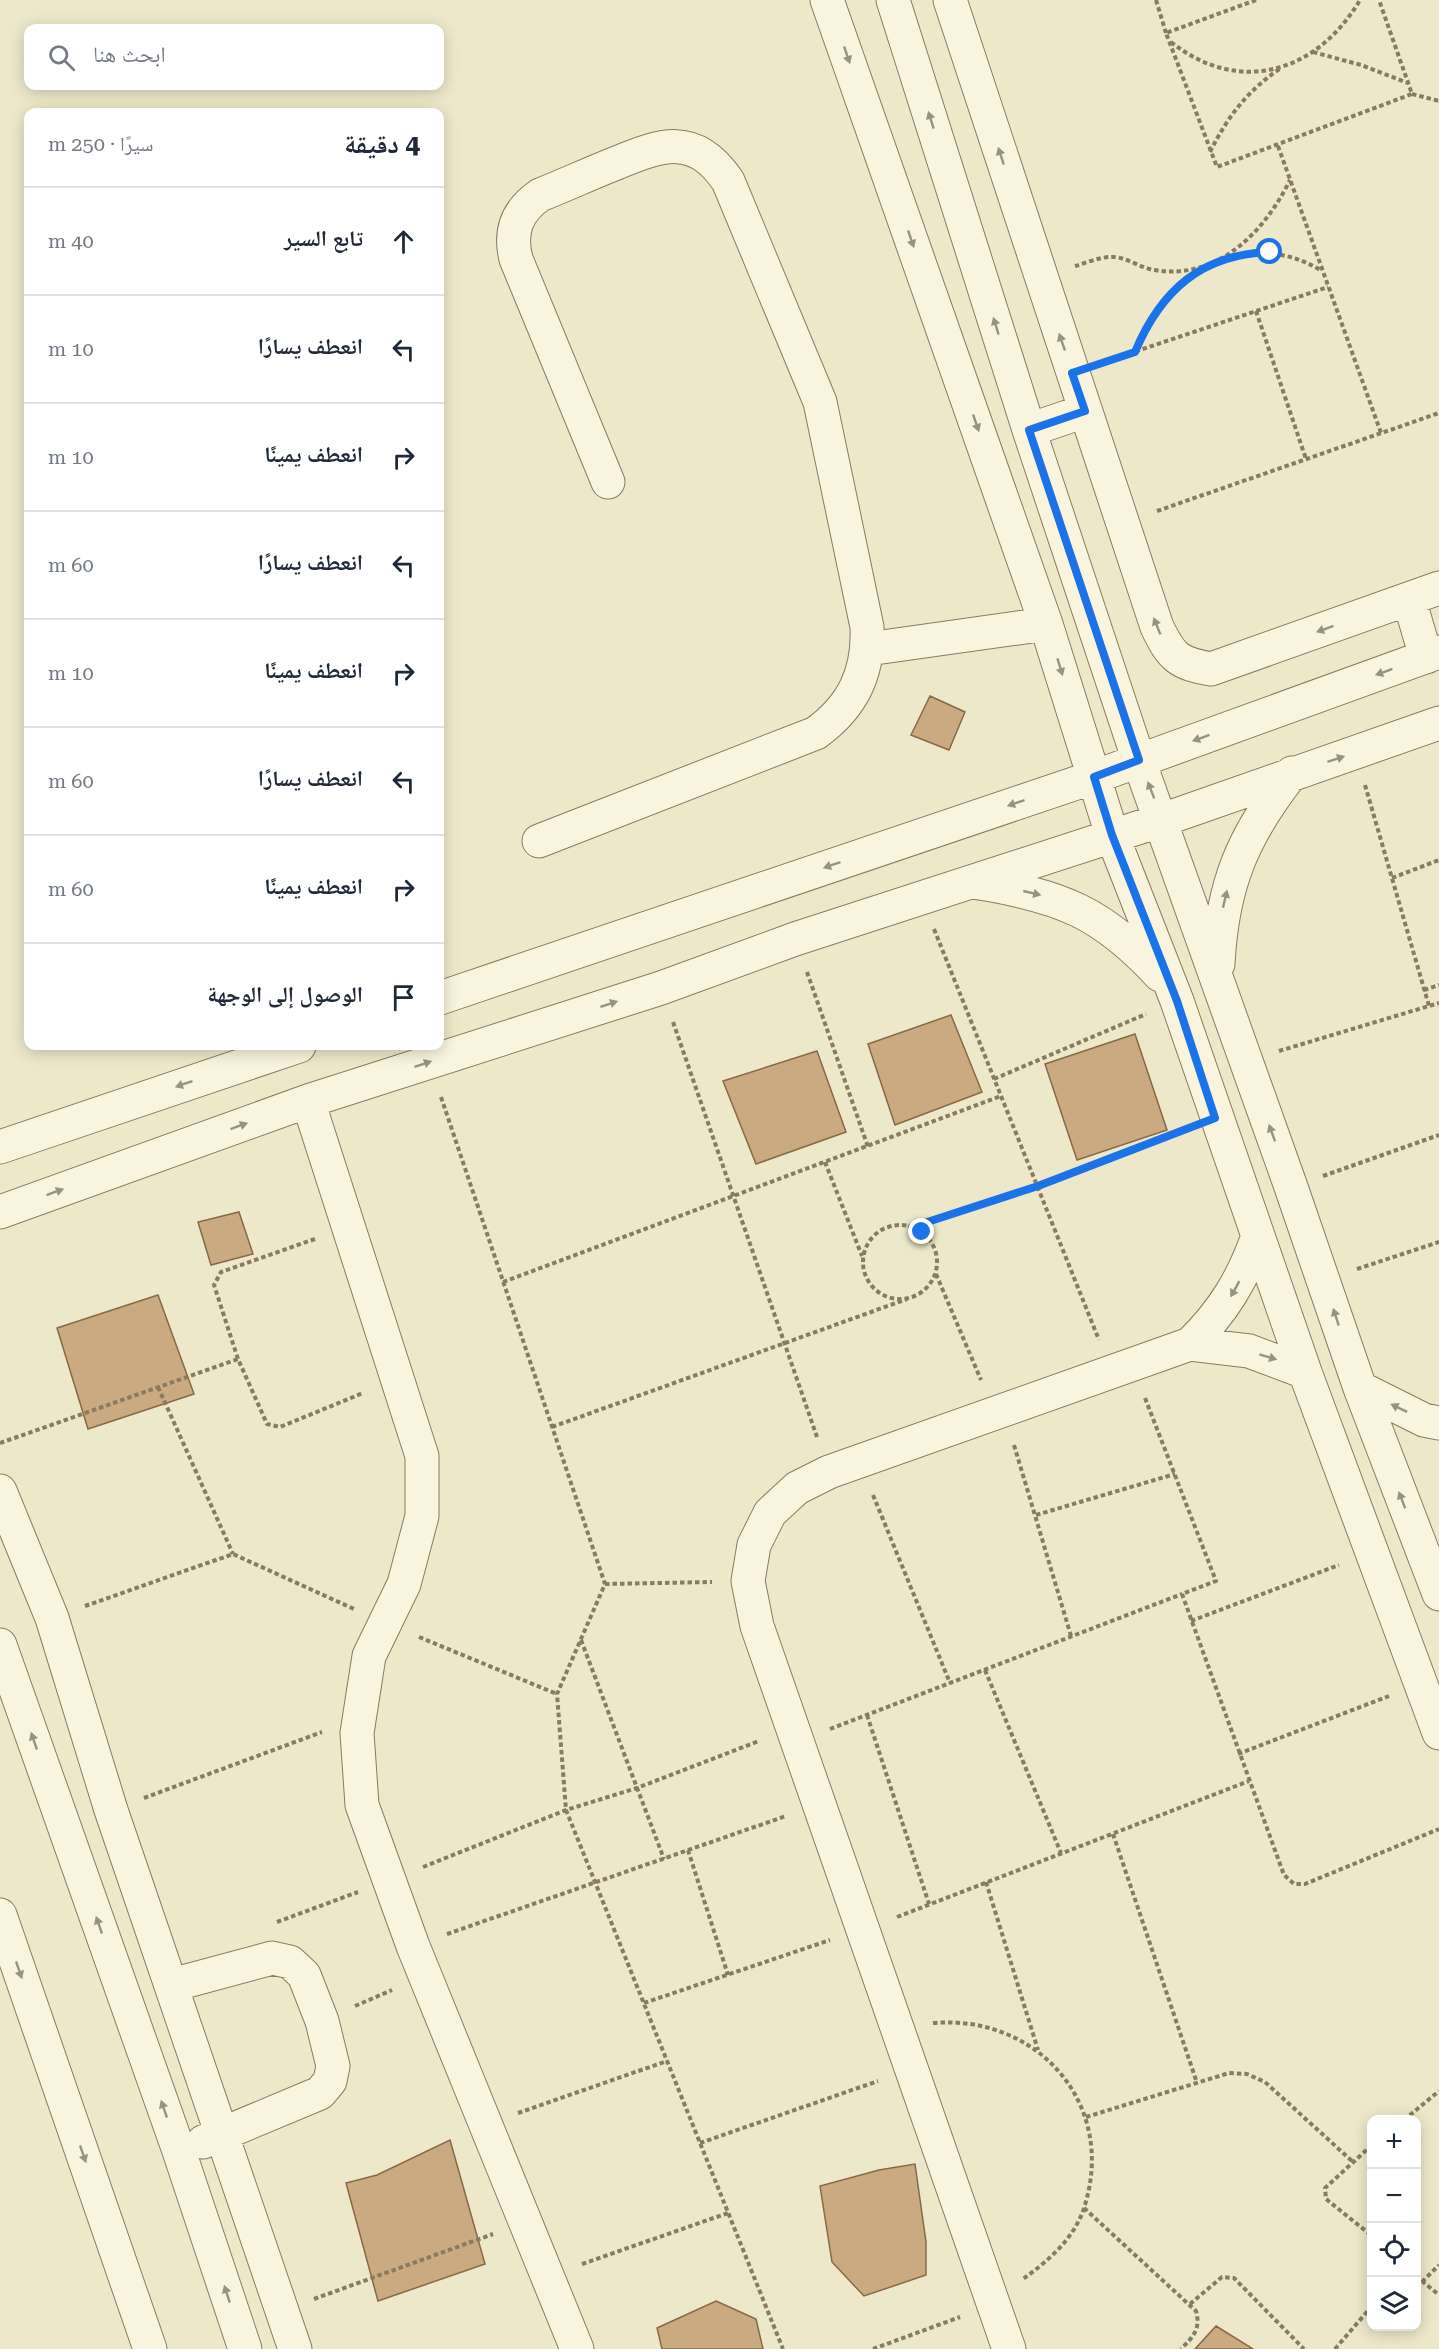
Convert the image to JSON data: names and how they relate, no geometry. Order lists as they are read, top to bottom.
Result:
{
  "page": {
    "search": "ابحث هنا",
    "heading": ["4 دقيقة", "سيرًا · 250 m"],
    "list": [
      ["تابع السير", "40 m"],
      ["انعطف يسارًا", "10 m"],
      ["انعطف يمينًا", "10 m"],
      ["انعطف يسارًا", "60 m"],
      ["انعطف يمينًا", "10 m"],
      ["انعطف يسارًا", "60 m"],
      ["انعطف يمينًا", "60 m"],
      "الوصول إلى الوجهة"
    ],
    "map_buttons": ["+", "−"]
  }
}
